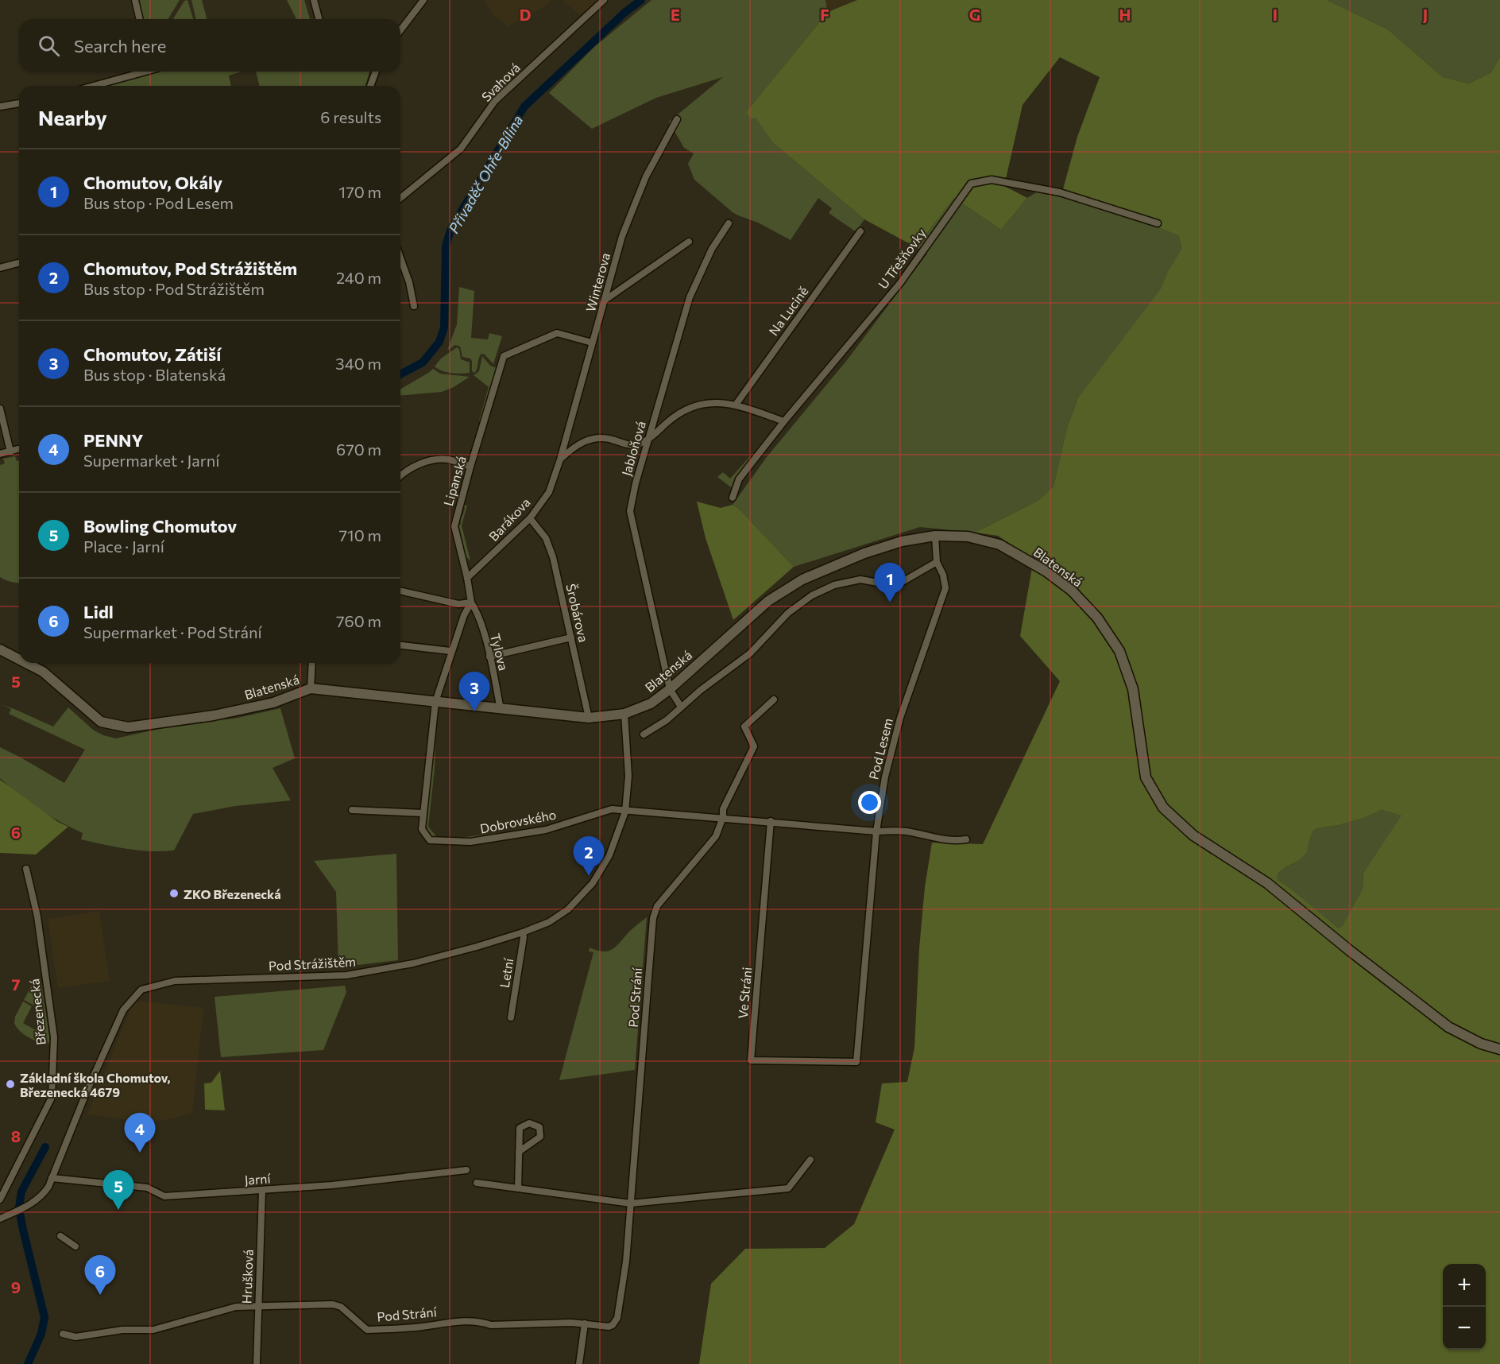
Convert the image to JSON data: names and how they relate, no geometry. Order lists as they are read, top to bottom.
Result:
{
  "streets": {
    "street": [
      "Svahová",
      "U Třešňovky",
      "Winterova",
      "Na Lucině",
      "Jabloňová",
      "Lipanská",
      "Barákova",
      "Blatenská",
      "Šrobárova",
      "Tylova",
      "Pod Lesem",
      "Dobrovského",
      "Pod Strážištěm",
      "Letní",
      "Ve Stráni",
      "Pod Strání",
      "Březenecká",
      "Jarní",
      "Hrušková"
    ]
  },
  "crossings": [
    ["Winterova", "Lipanská"],
    ["Winterova", "Barákova"],
    ["Jabloňová", "Blatenská"],
    ["Lipanská", "Barákova"],
    ["Lipanská", "Tylova"],
    ["Barákova", "Šrobárova"],
    ["Blatenská", "Šrobárova"],
    ["Blatenská", "Tylova"],
    ["Blatenská", "Pod Lesem"],
    ["Blatenská", "Dobrovského"],
    ["Blatenská", "Pod Strážištěm"],
    ["Pod Lesem", "Dobrovského"],
    ["Pod Lesem", "Ve Stráni"],
    ["Dobrovského", "Pod Strážištěm"],
    ["Dobrovského", "Ve Stráni"],
    ["Dobrovského", "Pod Strání"],
    ["Pod Strážištěm", "Letní"],
    ["Pod Strážištěm", "Jarní"],
    ["Pod Strání", "Hrušková"],
    ["Jarní", "Hrušková"]
  ],
  "water": ["Přivaděč Ohře-Bílina"],
  "places": ["ZKO Březenecká", "Základní škola Chomutov, Březenecká 4679"],
  "page": {
    "search": "Search here",
    "heading": ["Nearby", "6 results"],
    "list": [
      {
        "mark": "1",
        "name": "Chomutov, Okály",
        "note": "Bus stop · Pod Lesem",
        "value": "170 m"
      },
      {
        "mark": "2",
        "name": "Chomutov, Pod Strážištěm",
        "note": "Bus stop · Pod Strážištěm",
        "value": "240 m"
      },
      {
        "mark": "3",
        "name": "Chomutov, Zátiší",
        "note": "Bus stop · Blatenská",
        "value": "340 m"
      },
      {
        "mark": "4",
        "name": "PENNY",
        "note": "Supermarket · Jarní",
        "value": "670 m"
      },
      {
        "mark": "5",
        "name": "Bowling Chomutov",
        "note": "Place · Jarní",
        "value": "710 m"
      },
      {
        "mark": "6",
        "name": "Lidl",
        "note": "Supermarket · Pod Strání",
        "value": "760 m"
      }
    ],
    "pins": [
      "1",
      "3",
      "2",
      "4",
      "5",
      "6"
    ],
    "map_buttons": ["+", "−"]
  },
  "grid": {
    "columns": [
      "D",
      "E",
      "F",
      "G",
      "H",
      "I",
      "J"
    ],
    "rows": [
      "5",
      "6",
      "7",
      "8",
      "9"
    ]
  }
}
